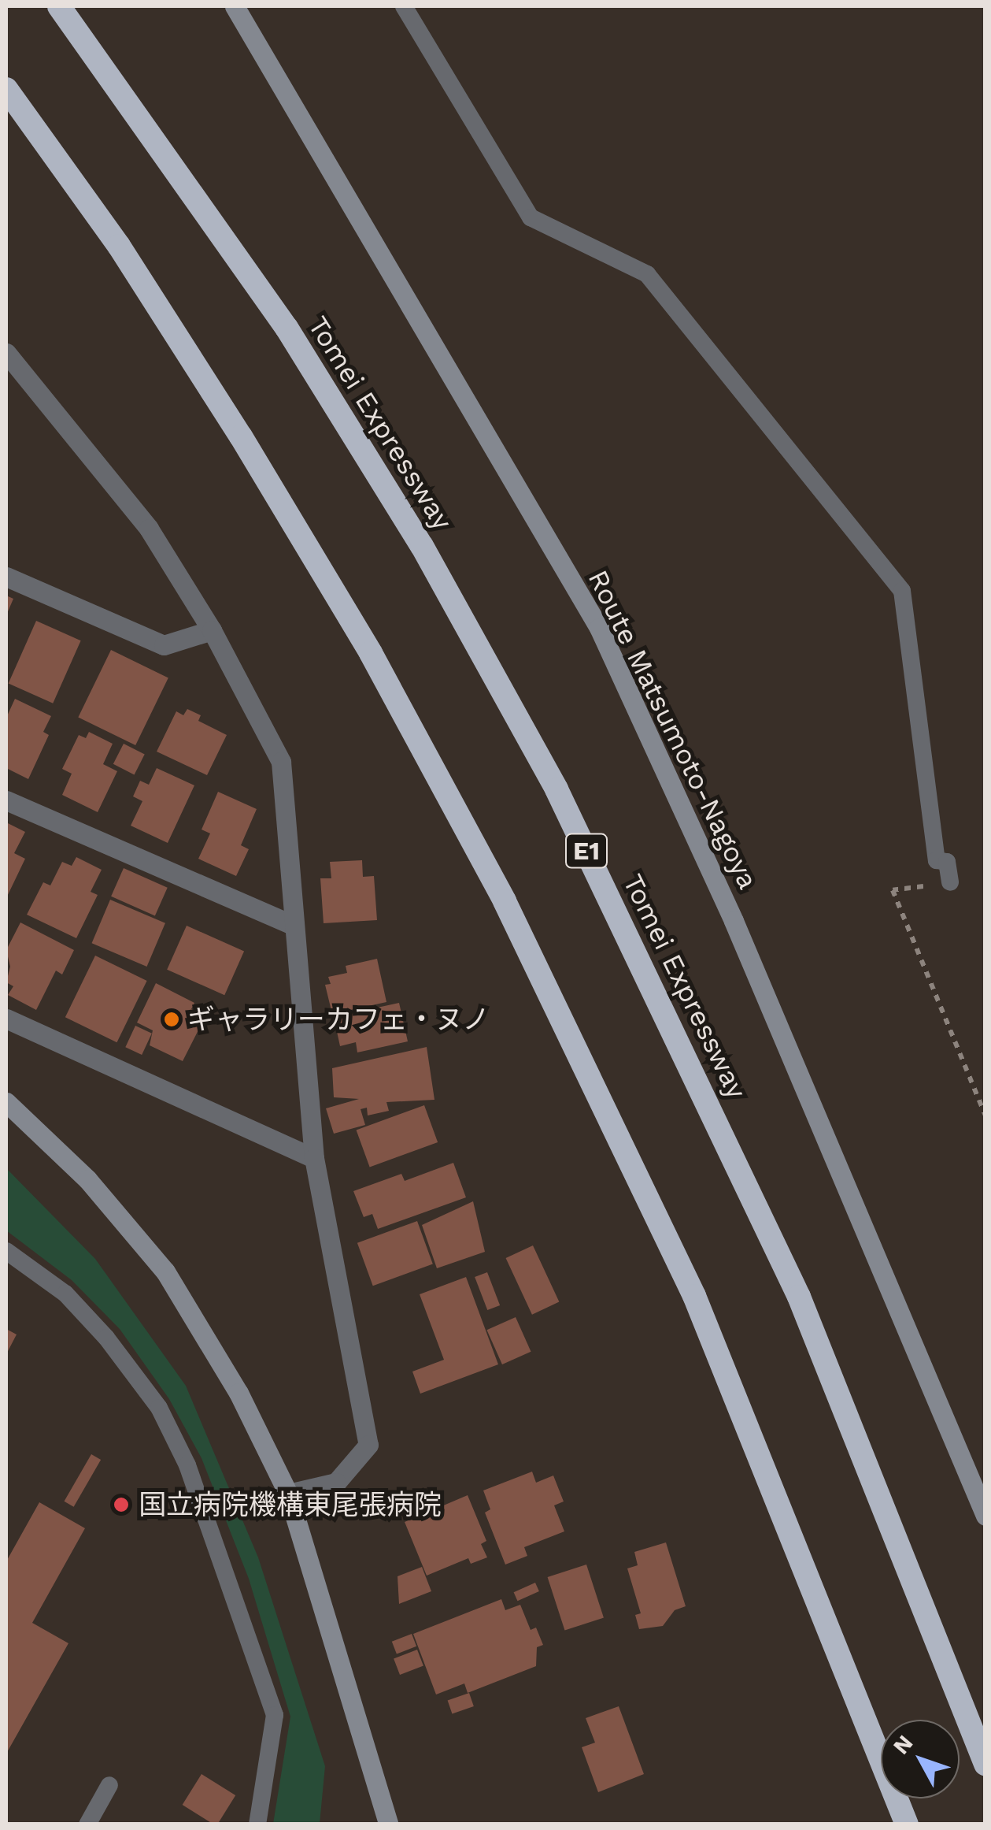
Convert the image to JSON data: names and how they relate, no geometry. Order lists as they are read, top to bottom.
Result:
{
  "streets": {
    "highway": ["Tomei Expressway", "E1"],
    "main road": ["Route Matsumoto-Nagoya"]
  },
  "places": ["ギャラリーカフェ・ヌノ", "国立病院機構東尾張病院"],
  "north": "top left"
}
